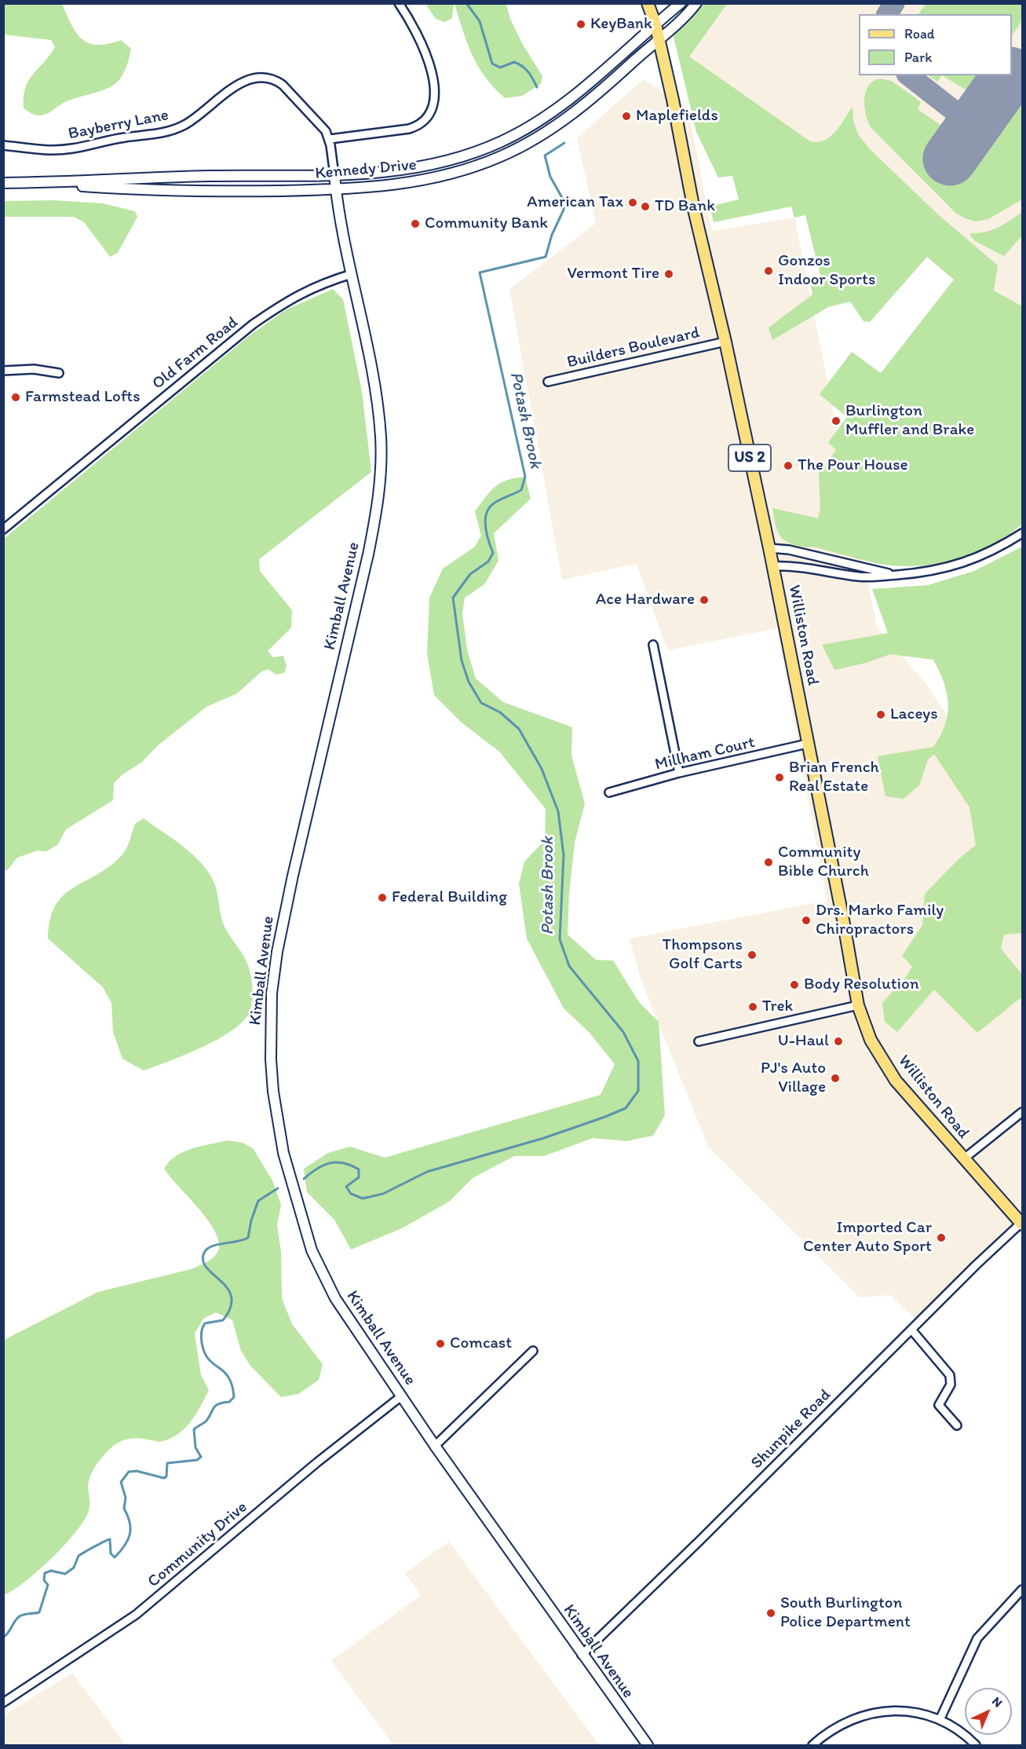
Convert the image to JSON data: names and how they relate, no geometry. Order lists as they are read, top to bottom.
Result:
{
  "streets": {
    "main road": [
      "Kennedy Drive",
      "US 2",
      "Kimball Avenue",
      "Williston Road"
    ],
    "street": [
      "Bayberry Lane",
      "Builders Boulevard",
      "Old Farm Road",
      "Millham Court",
      "Shunpike Road",
      "Community Drive"
    ]
  },
  "crossings": [
    ["Bayberry Lane", "Kennedy Drive"],
    ["Bayberry Lane", "Kimball Avenue"],
    ["Kennedy Drive", "Kimball Avenue"],
    ["Kennedy Drive", "Williston Road"],
    ["Builders Boulevard", "Williston Road"],
    ["Old Farm Road", "Kimball Avenue"],
    ["Kimball Avenue", "Shunpike Road"],
    ["Kimball Avenue", "Community Drive"],
    ["Williston Road", "Millham Court"],
    ["Williston Road", "Shunpike Road"]
  ],
  "water": ["Potash Brook"],
  "places": [
    "KeyBank",
    "Maplefields",
    "American Tax",
    "TD Bank",
    "Community Bank",
    "Gonzos Indoor Sports",
    "Vermont Tire",
    "Farmstead Lofts",
    "Burlington Muffler and Brake",
    "The Pour House",
    "Ace Hardware",
    "Laceys",
    "Brian French Real Estate",
    "Community Bible Church",
    "Federal Building",
    "Drs. Marko Family Chiropractors",
    "Thompsons Golf Carts",
    "Body Resolution",
    "Trek",
    "U-Haul",
    "PJ's Auto Village",
    "Imported Car Center Auto Sport",
    "Comcast",
    "South Burlington Police Department"
  ],
  "legend": ["Road", "Park"],
  "north": "top right"
}
